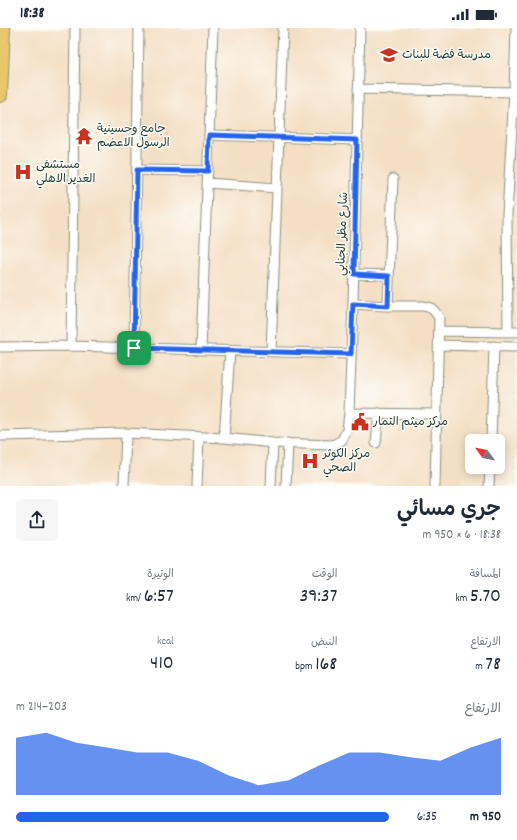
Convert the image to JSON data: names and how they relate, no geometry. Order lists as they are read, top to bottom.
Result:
{
  "streets": {
    "street": ["شارع مظر الجنابي"]
  },
  "places": {
    "school or university": ["مدرسة فضة للبنات"],
    "temple": ["جامع وحسينية الرسول الاعضم"],
    "hospital": ["مستشفى الغدير الاهلي", "مركز الكوثر الصحي"],
    "public building": ["مركز ميثم التمار"]
  },
  "north": "top left",
  "page": {
    "status": "18:38",
    "heading": ["جري مسائي", "18:38 · 6 × 950 m"],
    "stats": [
      ["المسافة", "5.70 km"],
      ["الوقت", "39:37"],
      ["الوتيرة", "6:57 /km"],
      ["الارتفاع", "78 m"],
      ["النبض", "168 bpm"],
      ["kcal", "410"]
    ],
    "chart": ["الارتفاع", "203–214 m"],
    "list": [
      {
        "name": "950 m",
        "note": "6:35"
      }
    ]
  }
}
